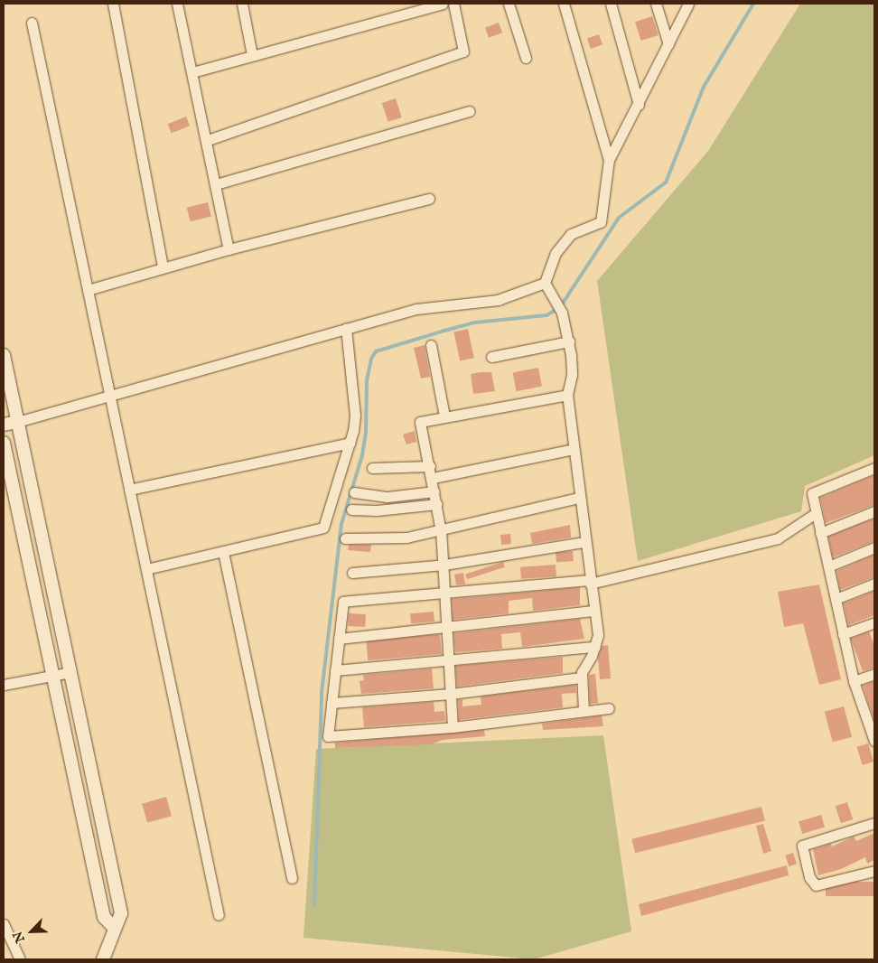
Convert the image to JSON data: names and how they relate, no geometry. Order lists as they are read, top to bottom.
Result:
{
  "north": "bottom left"
}
